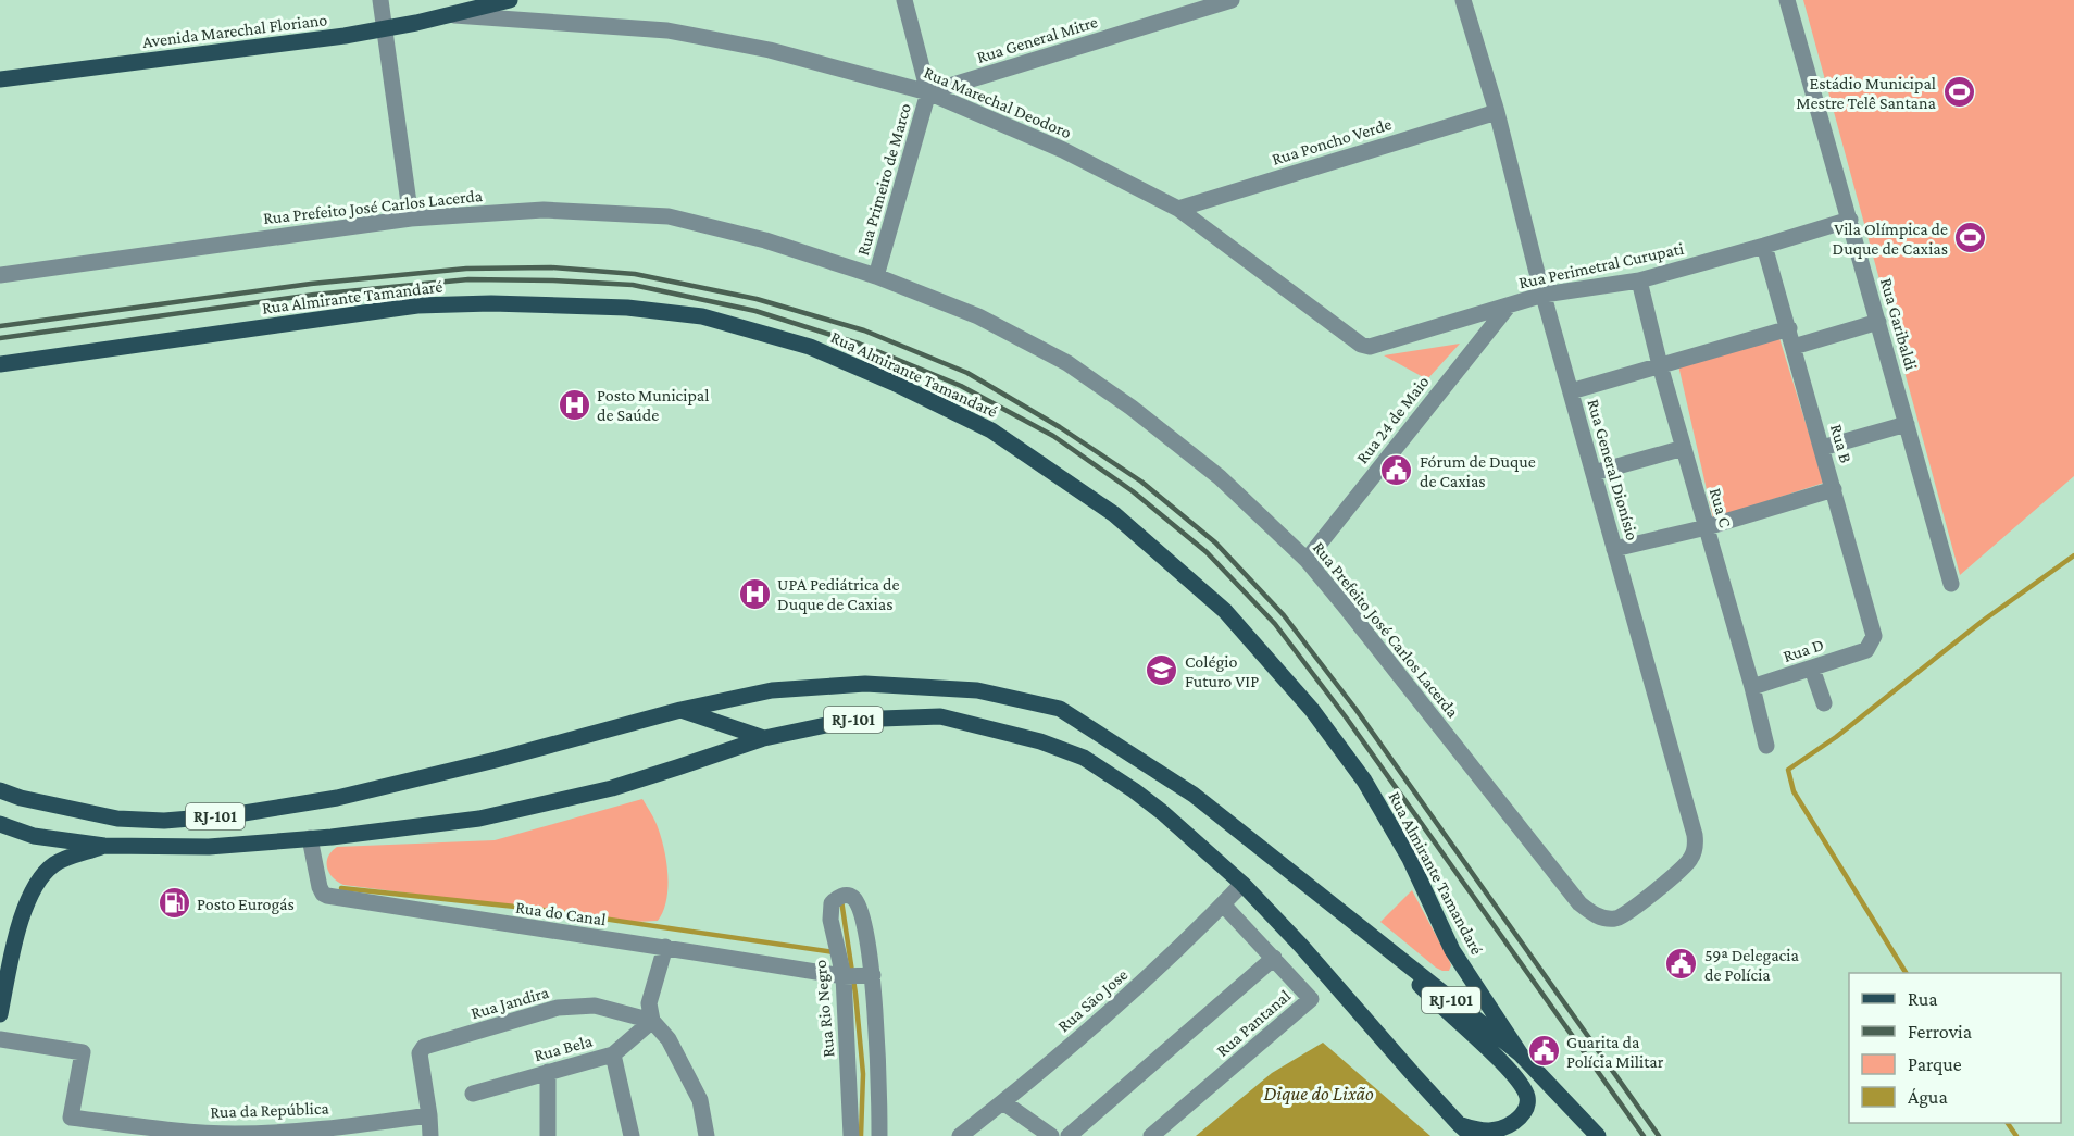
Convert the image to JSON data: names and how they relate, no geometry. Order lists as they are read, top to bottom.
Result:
{
  "streets": {
    "main road": ["Avenida Marechal Floriano", "Rua Almirante Tamandaré", "RJ-101"],
    "street": [
      "Rua General Mitre",
      "Rua Marechal Deodoro",
      "Rua Poncho Verde",
      "Rua Primeiro de Marco",
      "Rua Prefeito José Carlos Lacerda",
      "Rua Perimetral Curupati",
      "Rua Garibaldi",
      "Rua 24 de Maio",
      "Rua B",
      "Rua General Dionísio",
      "Rua C",
      "Rua D",
      "Rua do Canal",
      "Rua Sāo Jose",
      "Rua Jandira",
      "Rua Rio Negro",
      "Rua Pantanal",
      "Rua Bela",
      "Rua da República"
    ]
  },
  "crossings": [
    ["Avenida Marechal Floriano", "Rua Marechal Deodoro"],
    ["Rua General Mitre", "Rua Marechal Deodoro"],
    ["Rua General Mitre", "Rua Primeiro de Marco"],
    ["Rua Marechal Deodoro", "Rua Poncho Verde"],
    ["Rua Marechal Deodoro", "Rua Primeiro de Marco"],
    ["Rua Marechal Deodoro", "Rua Perimetral Curupati"],
    ["Rua Poncho Verde", "Rua General Dionísio"],
    ["Rua Primeiro de Marco", "Rua Prefeito José Carlos Lacerda"],
    ["Rua Prefeito José Carlos Lacerda", "Rua 24 de Maio"],
    ["Rua Prefeito José Carlos Lacerda", "Rua General Dionísio"],
    ["Rua Perimetral Curupati", "Rua Garibaldi"],
    ["Rua Perimetral Curupati", "Rua 24 de Maio"],
    ["Rua Perimetral Curupati", "Rua B"],
    ["Rua Perimetral Curupati", "Rua General Dionísio"],
    ["Rua Perimetral Curupati", "Rua C"],
    ["Rua Almirante Tamandaré", "RJ-101"],
    ["Rua B", "Rua D"],
    ["Rua C", "Rua D"],
    ["RJ-101", "Rua do Canal"],
    ["RJ-101", "Rua Sāo Jose"],
    ["Rua do Canal", "Rua Rio Negro"],
    ["Rua Sāo Jose", "Rua Pantanal"],
    ["Rua Jandira", "Rua Bela"],
    ["Rua Jandira", "Rua da República"]
  ],
  "water": ["Dique do Lixão"],
  "places": {
    "sports": ["Estádio Municipal Mestre Telê Santana", "Vila Olímpica de Duque de Caxias"],
    "hospital": ["Posto Municipal de Saúde", "UPA Pediátrica de Duque de Caxias"],
    "public building": ["Fórum de Duque de Caxias", "59ª Delegacia de Polícia", "Guarita da Polícia Militar"],
    "school or university": ["Colégio Futuro VIP"],
    "fuel station": ["Posto Eurogás"]
  },
  "legend": [
    "Rua",
    "Ferrovia",
    "Parque",
    "Água"
  ]
}
